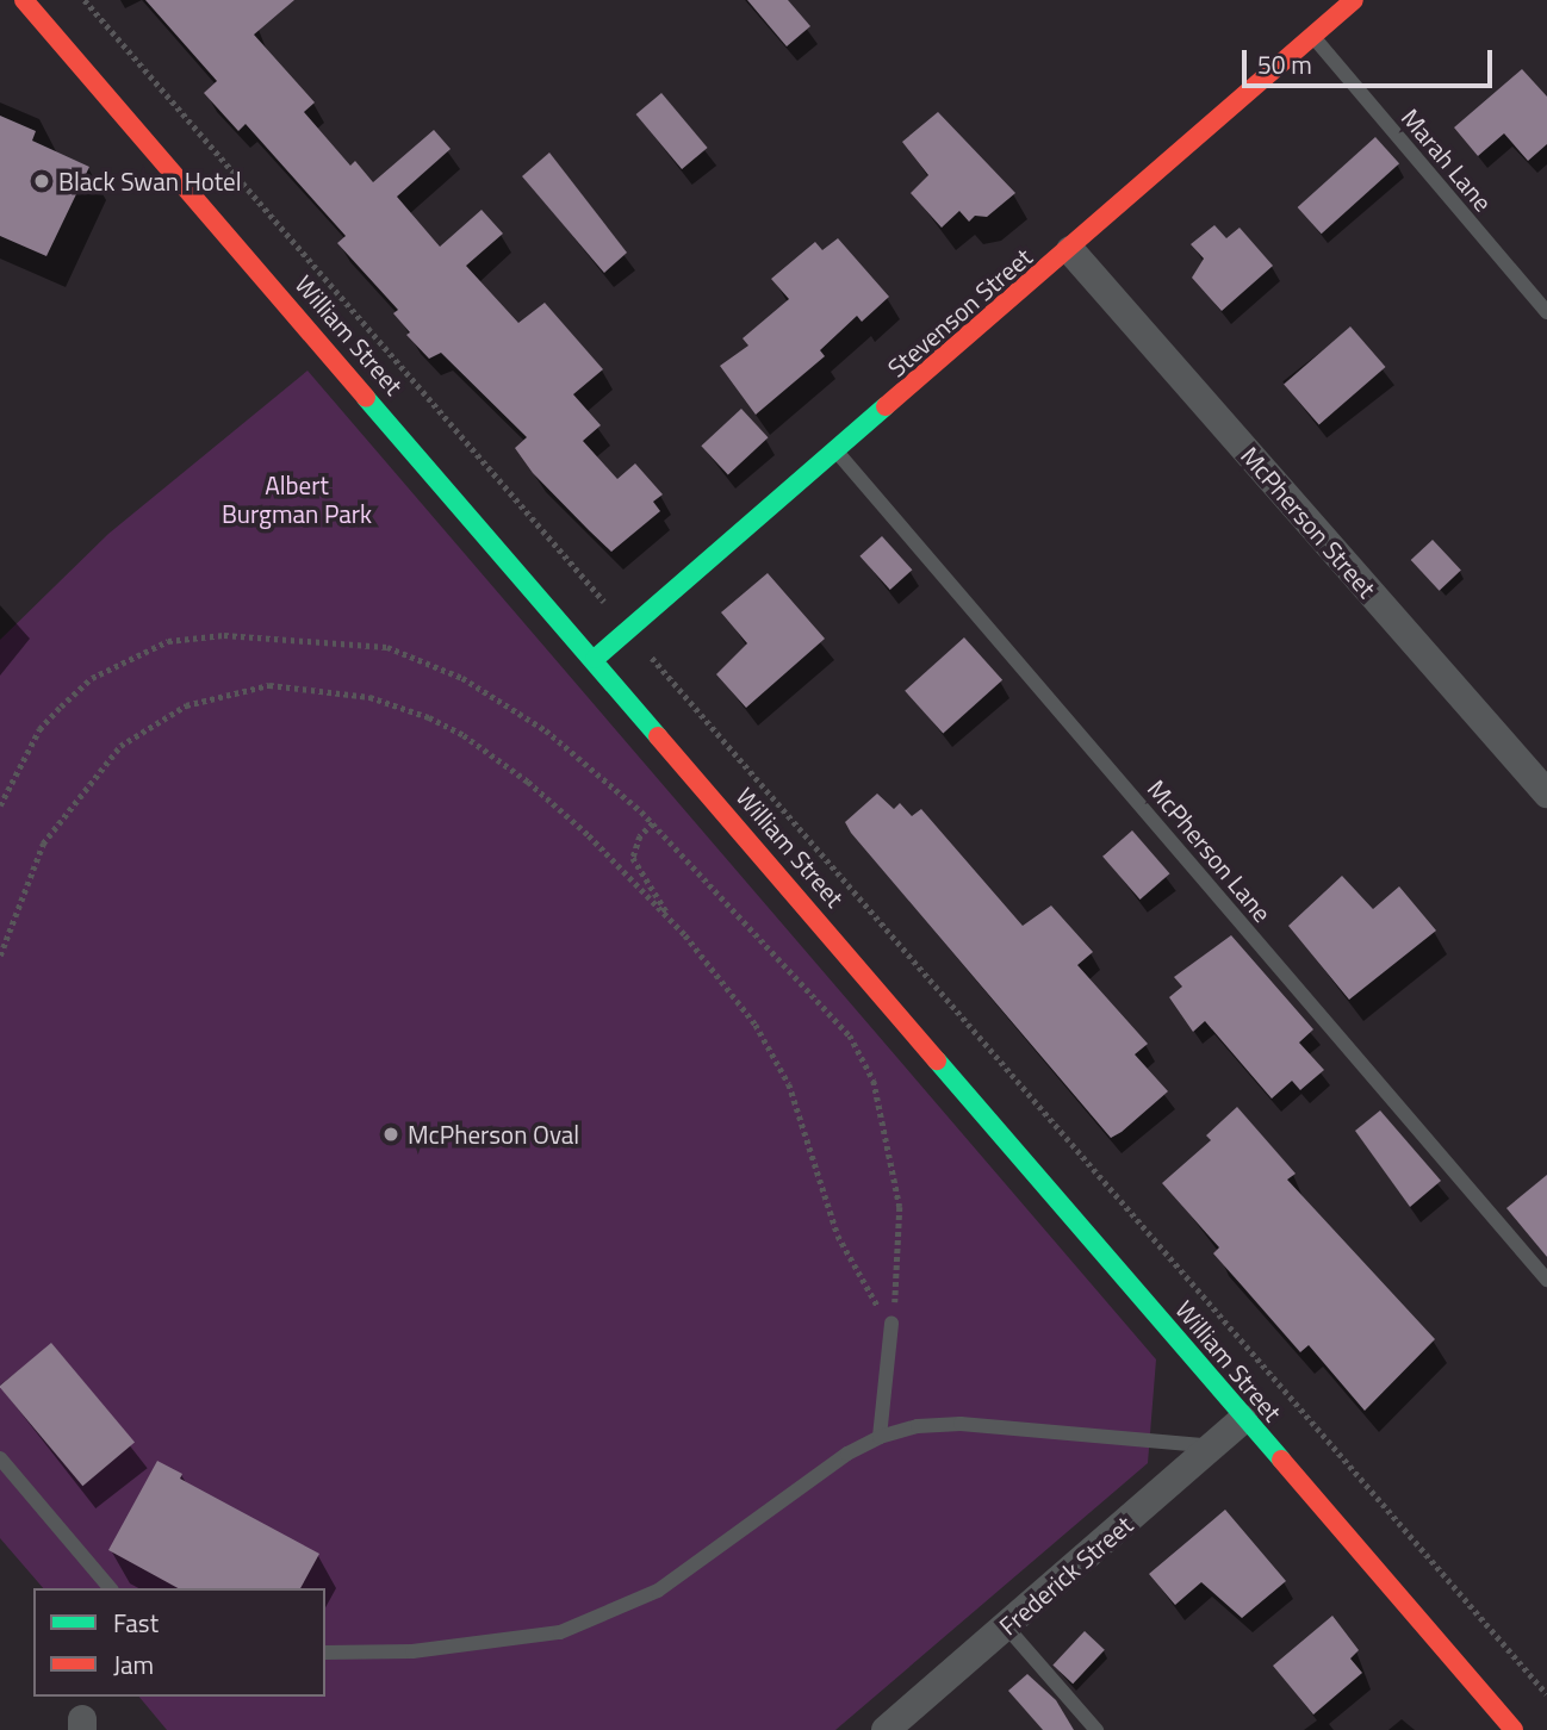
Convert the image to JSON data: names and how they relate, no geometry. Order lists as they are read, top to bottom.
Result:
{
  "streets": {
    "street": [
      "Stevenson Street",
      "William Street",
      "McPherson Street",
      "Frederick Street"
    ],
    "lane": ["Marah Lane", "McPherson Lane"]
  },
  "crossings": [
    ["Marah Lane", "Stevenson Street"],
    ["Stevenson Street", "William Street"],
    ["Stevenson Street", "McPherson Street"],
    ["Stevenson Street", "McPherson Lane"],
    ["William Street", "Frederick Street"]
  ],
  "parks": ["Albert Burgman Park"],
  "places": ["Black Swan Hotel", "McPherson Oval"],
  "legend": ["Fast", "Jam"],
  "scale_bar": "50 m"
}
